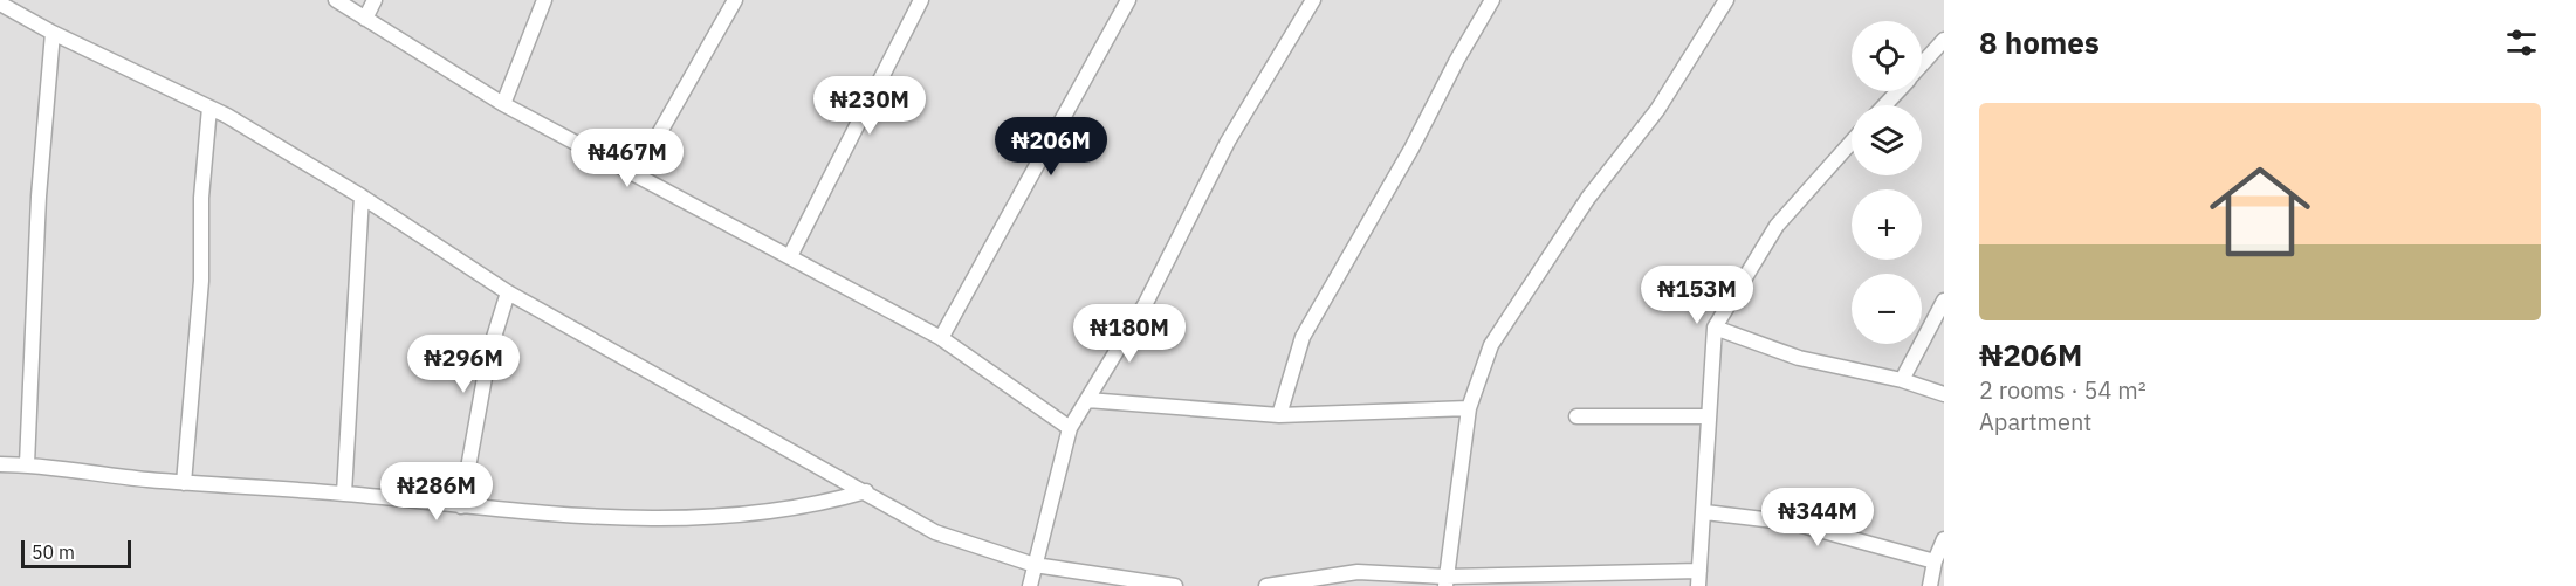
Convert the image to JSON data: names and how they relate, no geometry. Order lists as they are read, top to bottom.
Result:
{
  "scale_bar": "50 m",
  "page": {
    "heading": "8 homes",
    "map_buttons": ["+", "−"],
    "price": [
      "₦230M",
      "₦206M",
      "₦467M",
      "₦153M",
      "₦180M",
      "₦296M",
      "₦286M",
      "₦344M"
    ],
    "list": [
      {
        "name": "₦206M",
        "note": "2 rooms · 54 m² · Apartment"
      }
    ],
    "scale": "50 m"
  }
}
